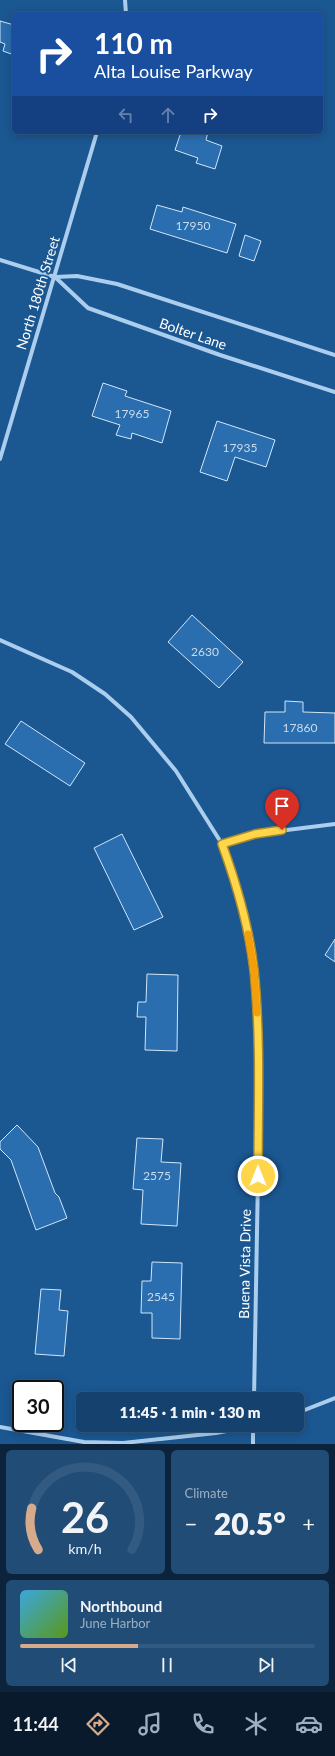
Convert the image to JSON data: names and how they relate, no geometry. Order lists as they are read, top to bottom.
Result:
{
  "streets": {
    "street": ["North 180th Street", "Bolter Lane", "Buena Vista Drive"]
  },
  "crossings": [
    ["North 180th Street", "Bolter Lane"]
  ],
  "house_numbers": [
    "17950",
    "17965",
    "17935",
    "2630",
    "17860",
    "2575",
    "2545"
  ],
  "page": {
    "turn": ["110 m", "Alta Louise Parkway"],
    "limit": "30",
    "trip": "11:45 · 1 min · 130 m",
    "tile": "Climate",
    "heat": ["−", "20.5°", "+"],
    "song": ["Northbound", "June Harbor"],
    "tabs": "11:44",
    "gauge": ["26", "km/h"]
  }
}
